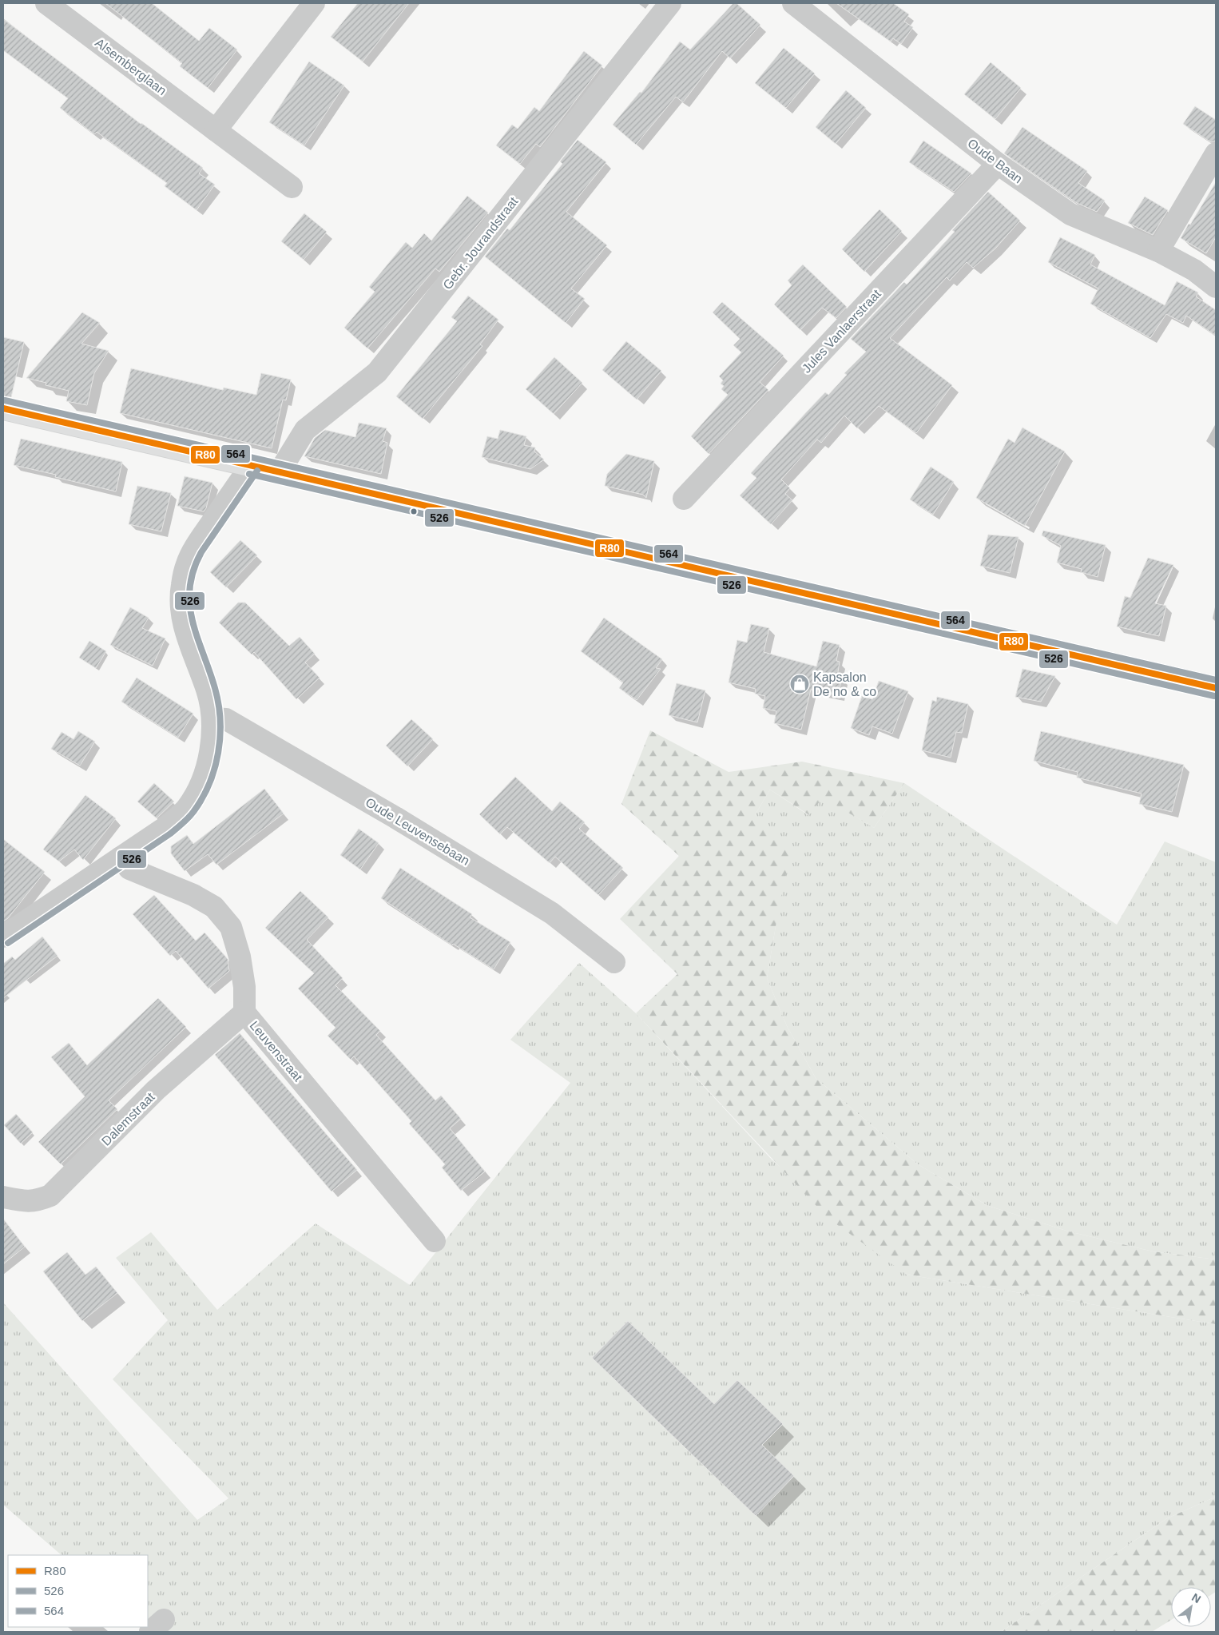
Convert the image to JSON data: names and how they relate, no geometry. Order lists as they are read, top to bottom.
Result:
{
  "streets": {
    "street": [
      "Alsemberglaan",
      "Oude Baan",
      "Gebr. Jourandstraat",
      "Jules Vanlaerstraat",
      "Oude Leuvensebaan",
      "Leuvenstraat",
      "Dalemstraat"
    ]
  },
  "crossings": [
    ["Oude Baan", "Jules Vanlaerstraat"],
    ["Leuvenstraat", "Dalemstraat"]
  ],
  "places": {
    "shop": ["Kapsalon De no & co"]
  },
  "lines": ["transit line 564", "transit line R80", "transit line 526"],
  "legend": ["R80", "526", "564"],
  "north": "top right"
}
